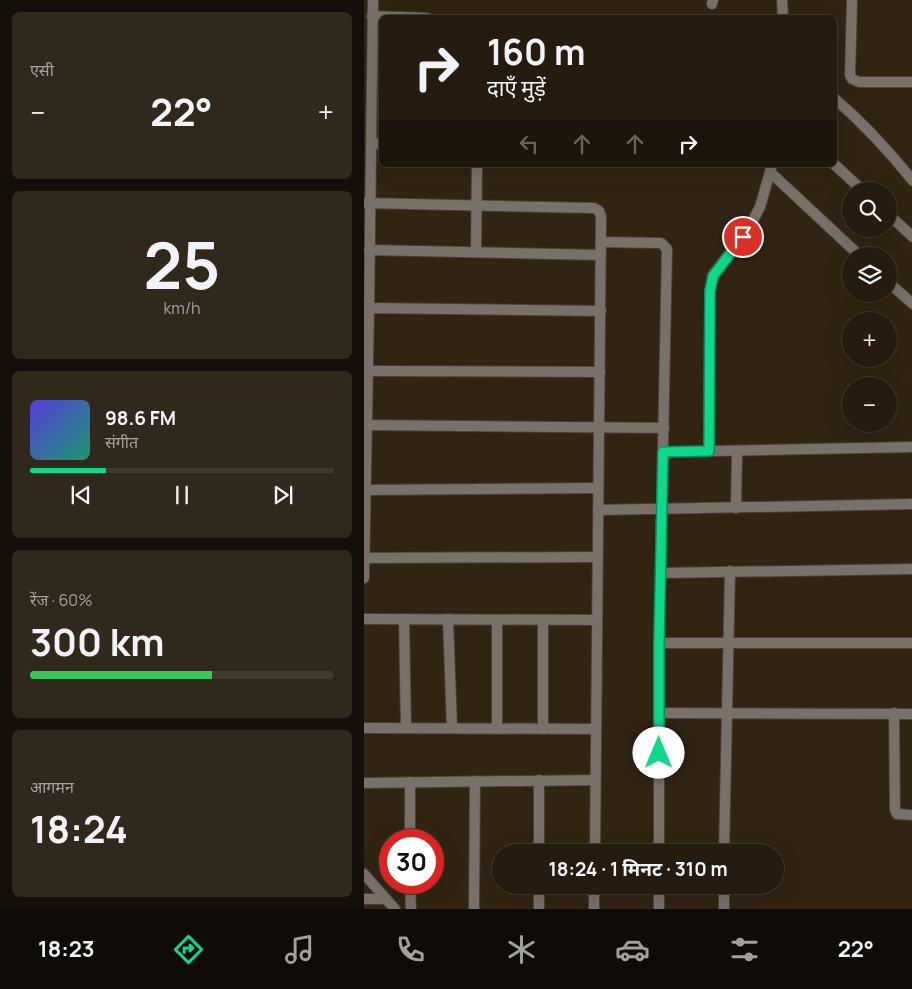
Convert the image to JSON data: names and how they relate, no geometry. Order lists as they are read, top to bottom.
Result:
{
  "page": {
    "tile": [
      "एसी",
      ["25", "km/h"],
      ["रेंज · 60%", "300 km"],
      ["आगमन", "18:24"]
    ],
    "turn": ["160 m", "दाएँ मुड़ें"],
    "heat": ["−", "22°", "+"],
    "map_buttons": ["+", "−"],
    "song": ["98.6 FM", "संगीत"],
    "limit": "30",
    "trip": "18:24 · 1 मिनट · 310 m",
    "tabs": ["18:23", "22°"]
  }
}
